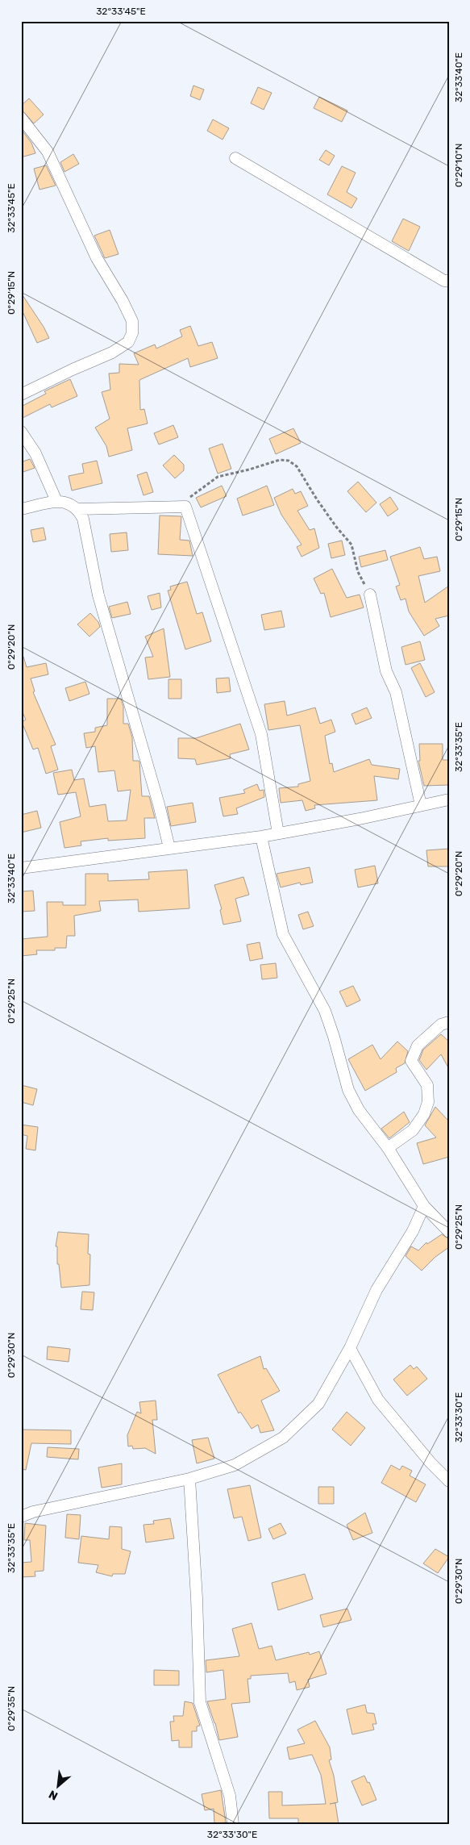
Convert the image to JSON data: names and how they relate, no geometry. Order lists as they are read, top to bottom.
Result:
{
  "north": "bottom left",
  "coordinates": [
    "32°33'45\"E",
    "32°33'40\"E",
    "0°29'10\"N",
    "0°29'15\"N",
    "0°29'20\"N",
    "32°33'35\"E",
    "0°29'25\"N",
    "0°29'30\"N",
    "32°33'30\"E",
    "0°29'35\"N"
  ]
}
